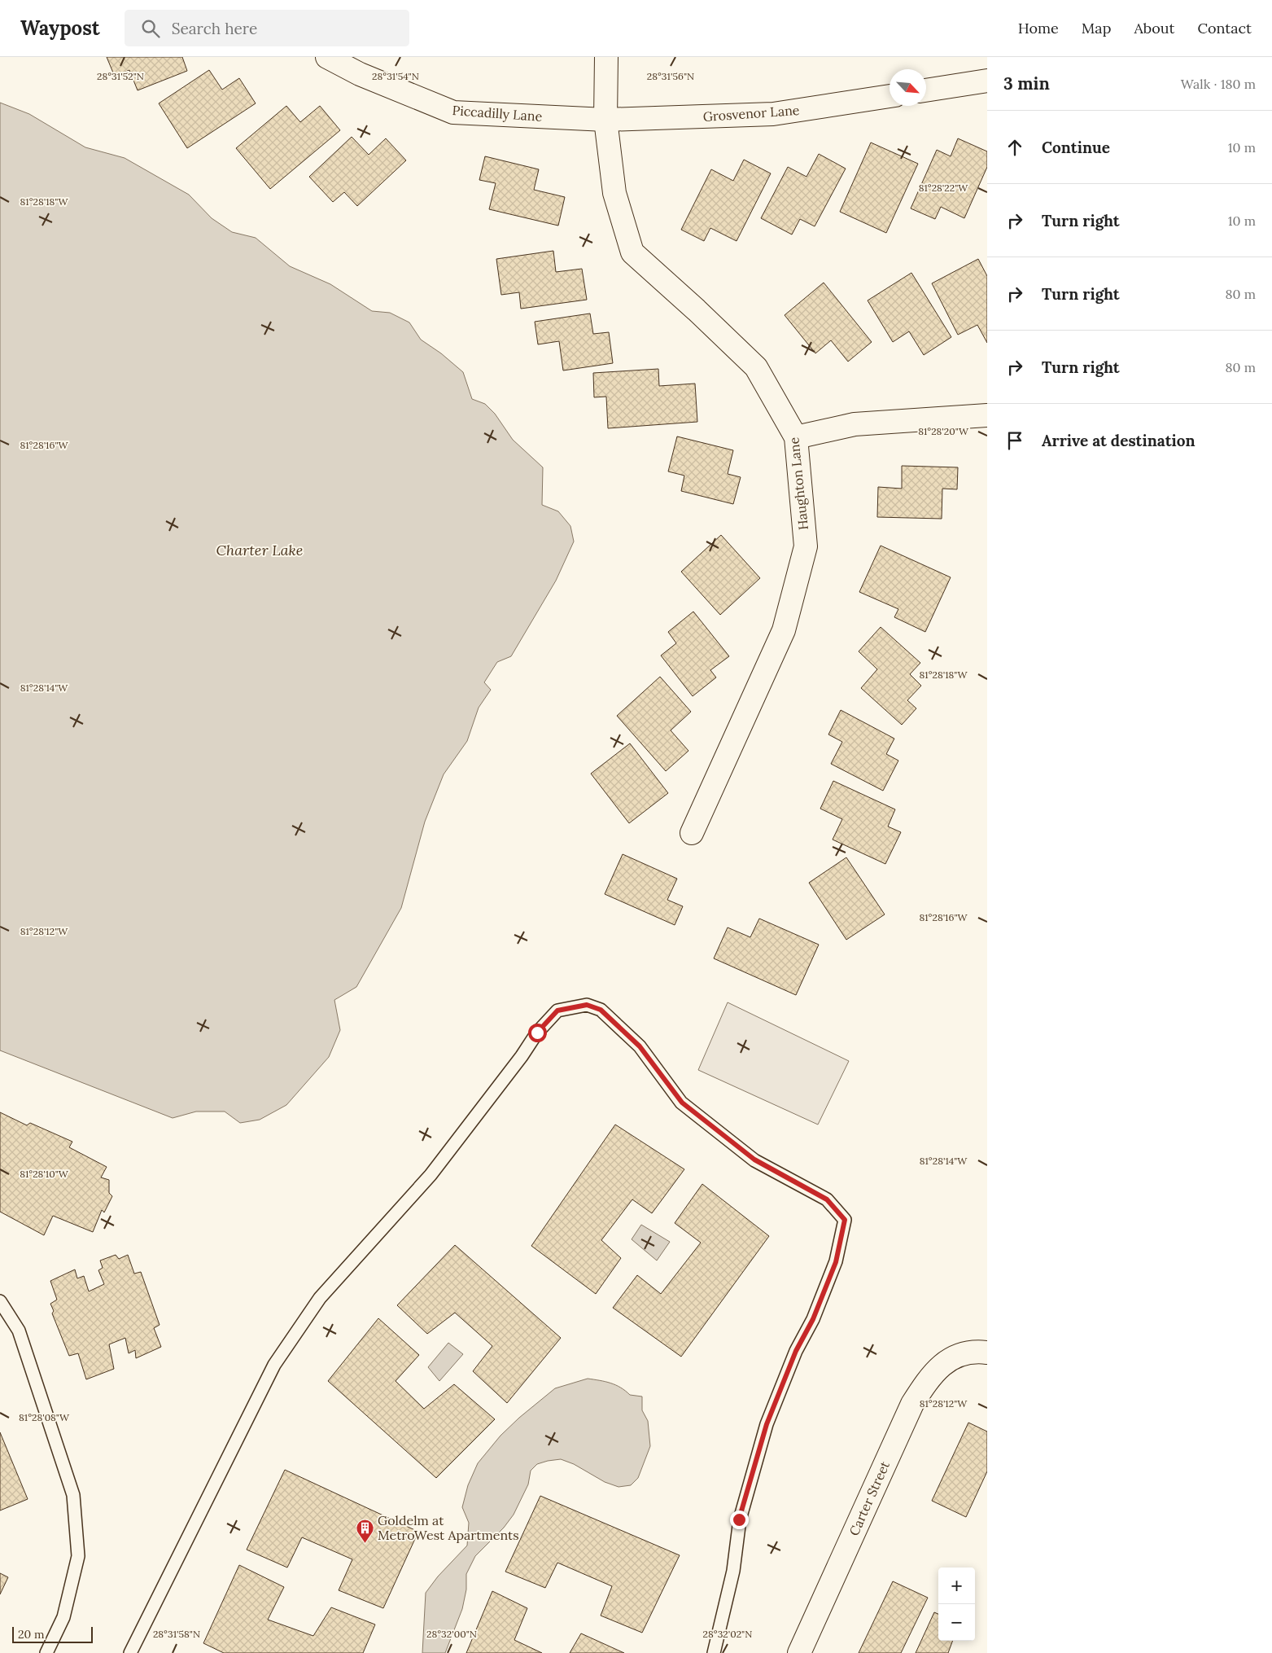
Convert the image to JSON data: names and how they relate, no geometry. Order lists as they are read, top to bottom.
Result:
{
  "streets": {
    "street": [
      "Piccadilly Lane",
      "Grosvenor Lane",
      "Haughton Lane",
      "Carter Street"
    ]
  },
  "crossings": [
    ["Piccadilly Lane", "Grosvenor Lane"],
    ["Piccadilly Lane", "Haughton Lane"],
    ["Grosvenor Lane", "Haughton Lane"]
  ],
  "water": ["Charter Lake"],
  "places": {
    "building": ["Goldelm at MetroWest Apartments"]
  },
  "scale_bar": "20 m",
  "north": "bottom right",
  "page": {
    "header": "Waypost",
    "search": "Search here",
    "nav": [
      "Home",
      "Map",
      "About",
      "Contact"
    ],
    "heading": ["3 min", "Walk · 180 m"],
    "list": [
      ["Continue", "10 m"],
      ["Turn right", "10 m"],
      ["Turn right", "80 m"],
      ["Turn right", "80 m"],
      "Arrive at destination"
    ],
    "map_buttons": ["+", "−"],
    "scale": "20 m"
  },
  "coordinates": [
    "28°31'52\"N",
    "28°31'54\"N",
    "28°31'56\"N",
    "81°28'22\"W",
    "81°28'18\"W",
    "81°28'20\"W",
    "81°28'16\"W",
    "81°28'14\"W",
    "81°28'12\"W",
    "81°28'10\"W",
    "81°28'08\"W",
    "28°31'58\"N",
    "28°32'00\"N",
    "28°32'02\"N"
  ]
}
